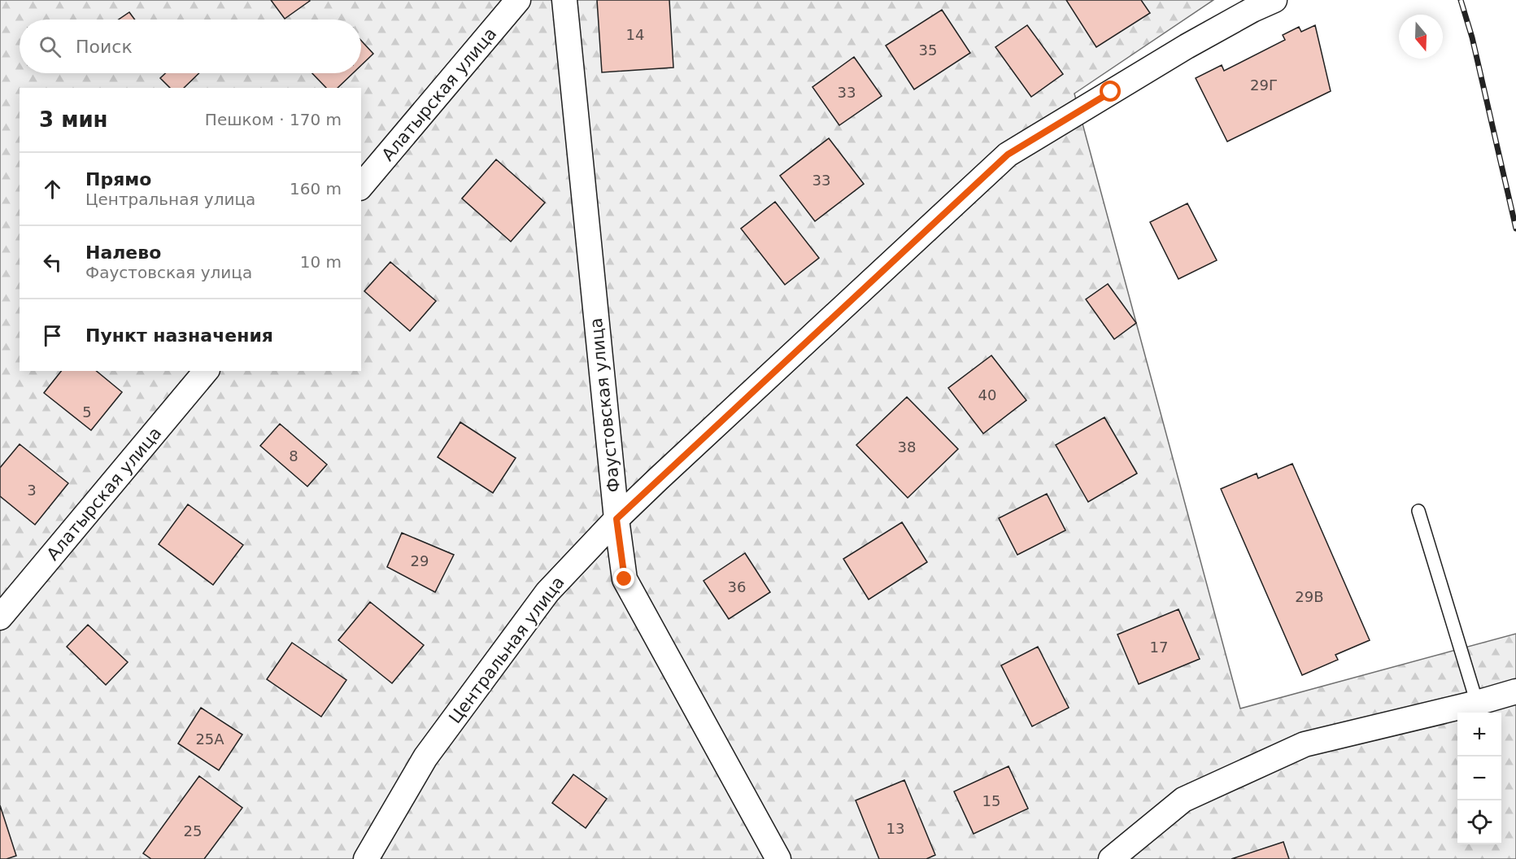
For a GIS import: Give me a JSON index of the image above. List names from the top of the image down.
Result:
{
  "streets": {
    "street": ["Алатырская улица", "Фаустовская улица", "Центральная улица"]
  },
  "crossings": [
    ["Фаустовская улица", "Центральная улица"]
  ],
  "house_numbers": [
    "14",
    "35",
    "29Г",
    "33",
    "33",
    "40",
    "5",
    "38",
    "8",
    "3",
    "29",
    "36",
    "29В",
    "17",
    "25А",
    "15",
    "13",
    "25"
  ],
  "north": "bottom",
  "page": {
    "search": "Поиск",
    "heading": ["3 мин", "Пешком · 170 m"],
    "list": [
      ["Прямо", "Центральная улица", "160 m"],
      ["Налево", "Фаустовская улица", "10 m"],
      "Пункт назначения"
    ],
    "map_buttons": ["+", "−"]
  }
}
